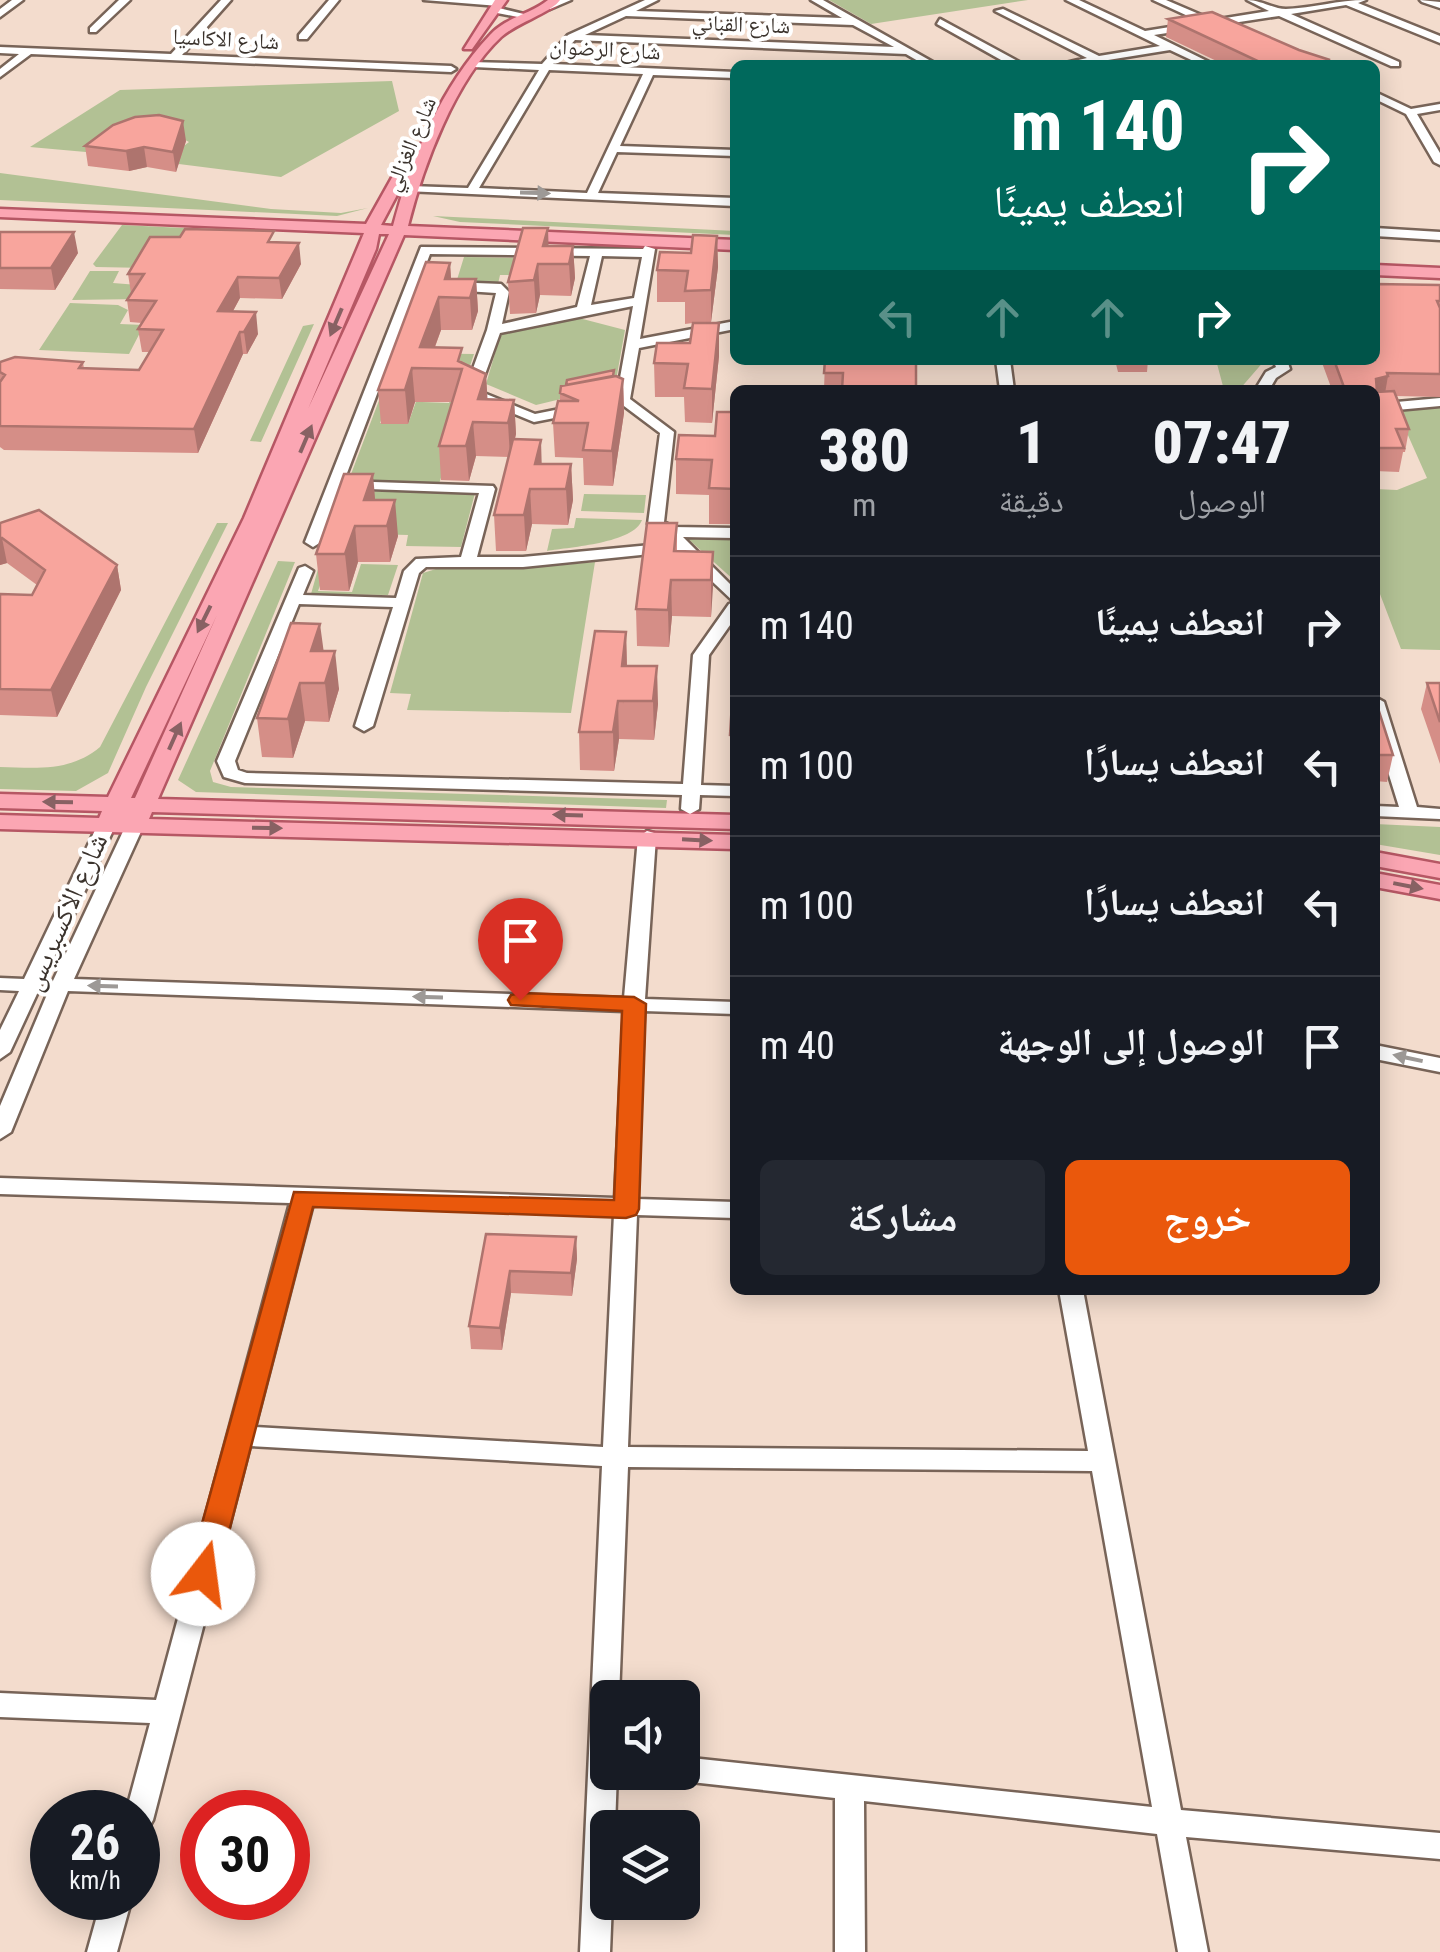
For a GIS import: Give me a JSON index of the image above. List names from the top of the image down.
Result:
{
  "streets": {
    "main road": ["شارع الغزالي"],
    "street": [
      "شارع القباني",
      "شارع الاكاسيا",
      "شارع الرضوان",
      "شارع الاكسبريس"
    ]
  },
  "crossings": [
    ["شارع الاكاسيا", "شارع الغزالي"],
    ["شارع الرضوان", "شارع الغزالي"],
    ["شارع الغزالي", "شارع الاكسبريس"]
  ],
  "page": {
    "turn": ["140 m", "انعطف يمينًا"],
    "eta": [
      "07:47",
      "الوصول",
      "1",
      "دقيقة",
      "380",
      "m"
    ],
    "list": [
      {
        "name": "انعطف يمينًا",
        "value": "140 m"
      },
      {
        "name": "انعطف يسارًا",
        "value": "100 m"
      },
      {
        "name": "انعطف يسارًا",
        "value": "100 m"
      },
      {
        "name": "الوصول إلى الوجهة",
        "value": "40 m"
      }
    ],
    "buttons": ["خروج", "مشاركة"],
    "speed": "26 km/h",
    "limit": "30"
  }
}
